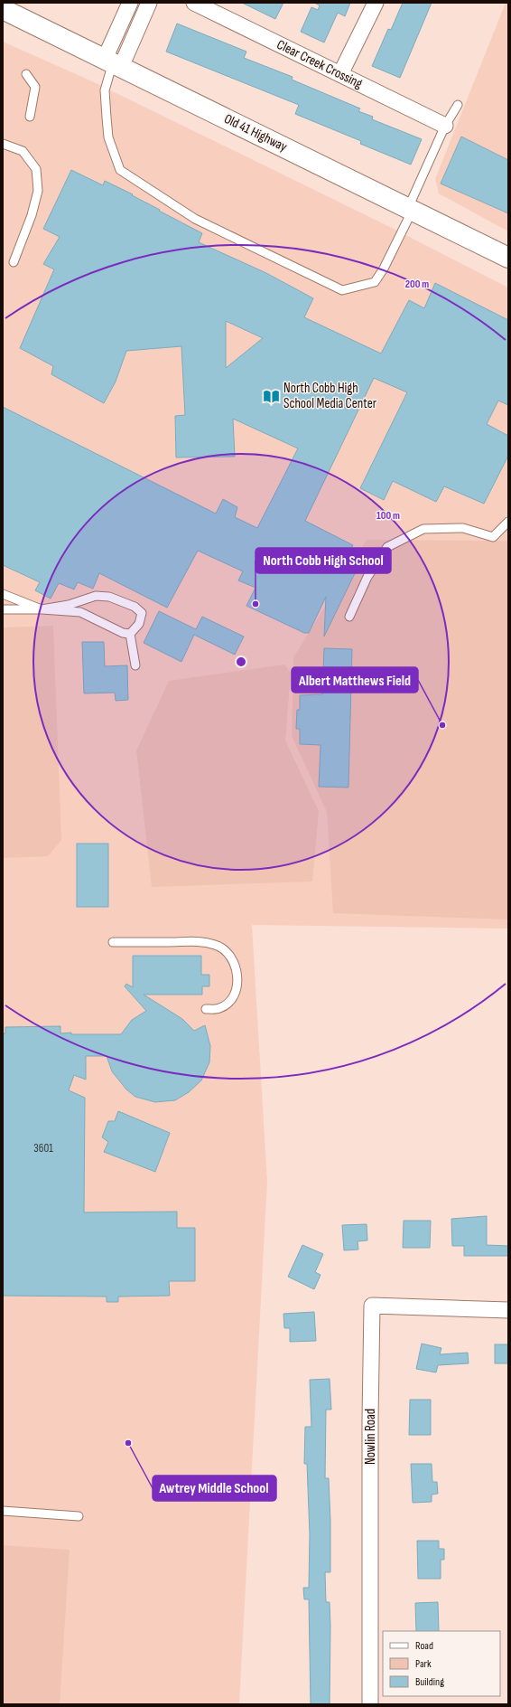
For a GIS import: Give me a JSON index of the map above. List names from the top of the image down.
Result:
{
  "streets": {
    "main road": ["Old 41 Highway"],
    "street": ["Clear Creek Crossing", "Nowlin Road"]
  },
  "places": {
    "library": ["North Cobb High School Media Center"],
    "other": ["North Cobb High School", "Albert Matthews Field", "Awtrey Middle School"]
  },
  "house_numbers": ["3601"],
  "legend": ["Road", "Park", "Building"],
  "rings": ["200 m", "100 m"]
}
